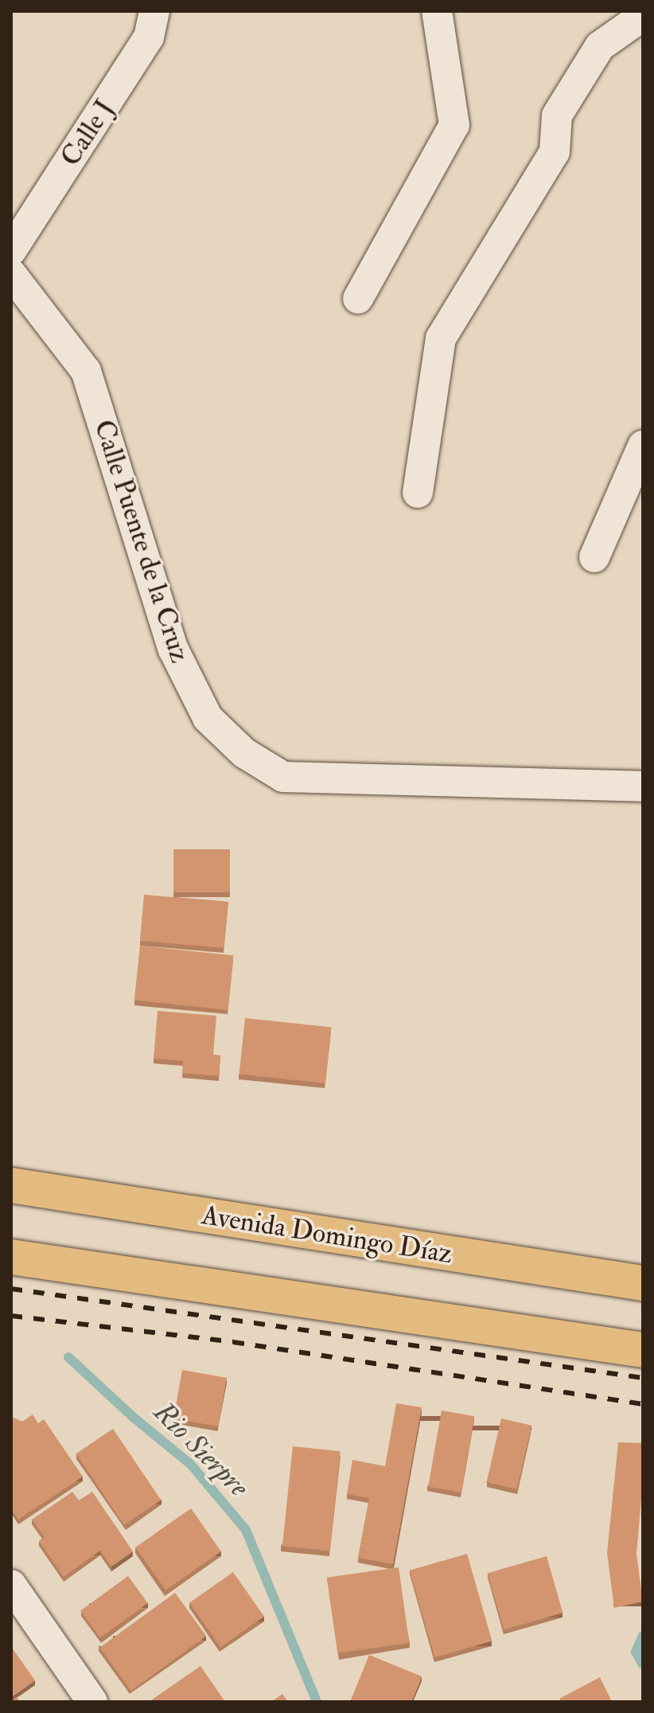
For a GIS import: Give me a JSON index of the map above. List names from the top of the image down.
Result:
{
  "streets": {
    "main road": ["Avenida Domingo Díaz"],
    "street": ["Calle J", "Calle Puente de la Cruz"]
  },
  "water": ["Rio Sierpre"]
}
